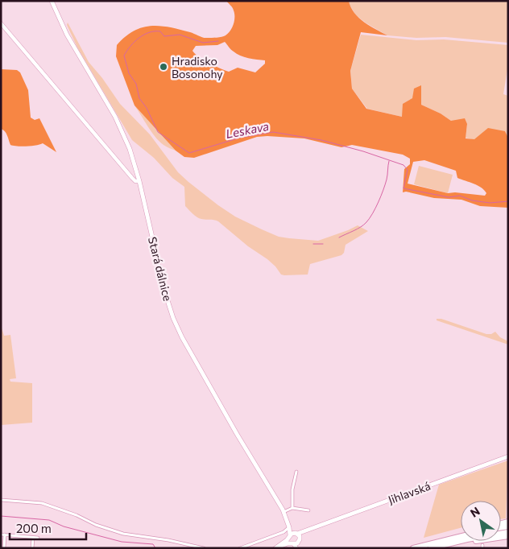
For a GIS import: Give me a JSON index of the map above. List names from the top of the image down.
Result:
{
  "streets": {
    "main road": ["Stará dálnice", "Jihlavská"]
  },
  "crossings": [
    ["Stará dálnice", "Jihlavská"]
  ],
  "water": ["Leskava"],
  "places": ["Hradisko Bosonohy"],
  "scale_bar": "200 m",
  "north": "top left"
}
